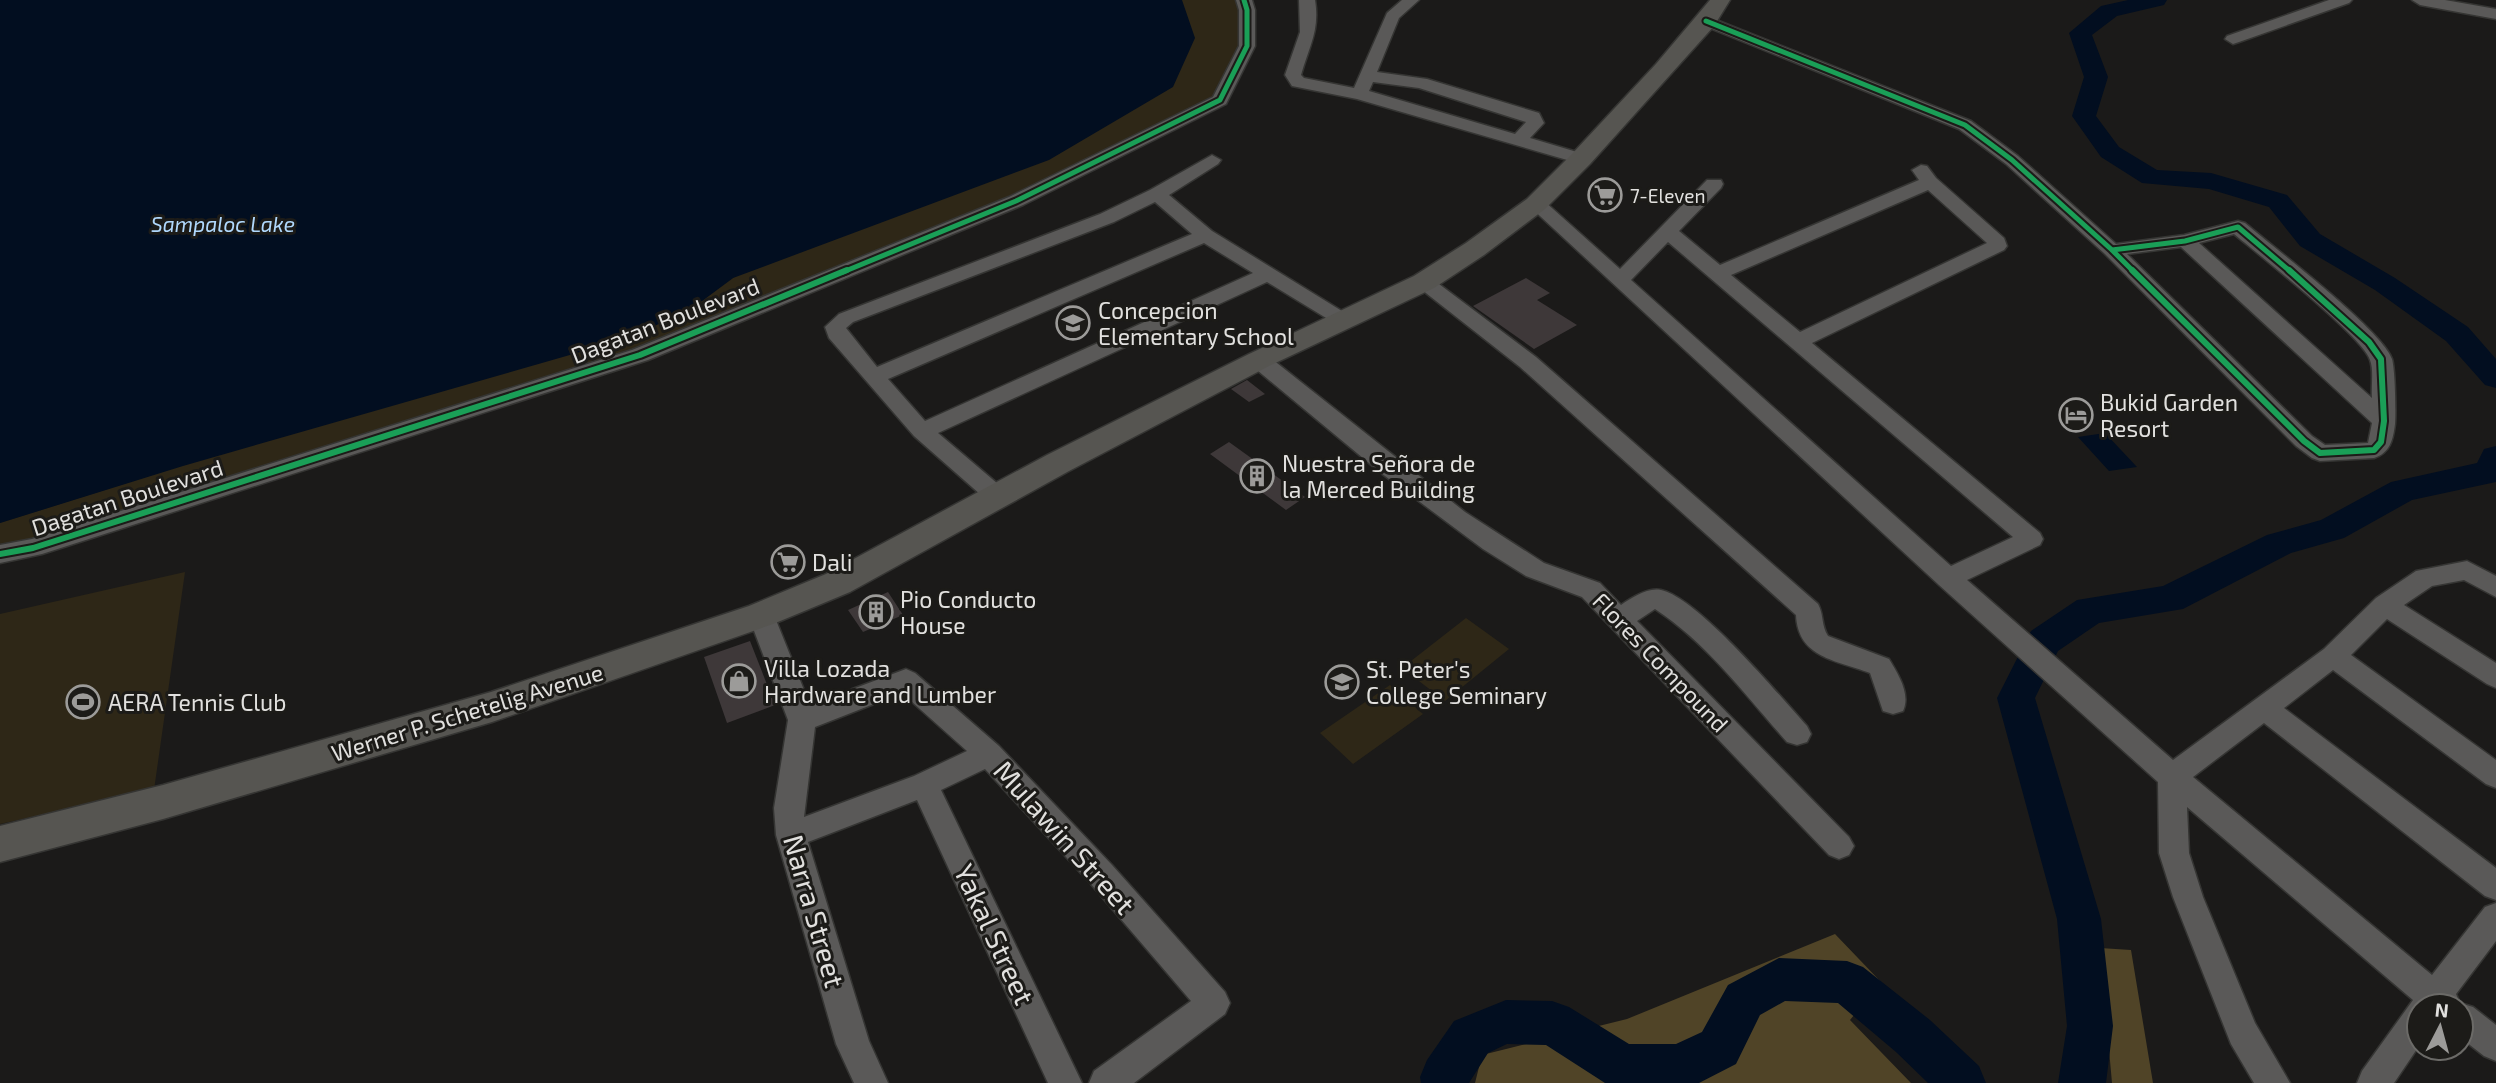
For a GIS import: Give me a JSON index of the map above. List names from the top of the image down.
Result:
{
  "streets": {
    "main road": ["Werner P. Schetelig Avenue"],
    "street": [
      "Dagatan Boulevard",
      "Flores Compound",
      "Mulawin Street",
      "Narra Street",
      "Yakal Street"
    ]
  },
  "crossings": [
    ["Flores Compound", "Werner P. Schetelig Avenue"],
    ["Werner P. Schetelig Avenue", "Narra Street"],
    ["Mulawin Street", "Narra Street"]
  ],
  "water": ["Sampaloc Lake"],
  "places": {
    "supermarket": ["7-Eleven", "Dali"],
    "school or university": ["Concepcion Elementary School", "St. Peter's College Seminary"],
    "hotel": ["Bukid Garden Resort"],
    "building": ["Nuestra Señora de la Merced Building", "Pio Conducto House"],
    "shop": ["Villa Lozada Hardware and Lumber"],
    "sports": ["AERA Tennis Club"]
  },
  "north": "top"
}
